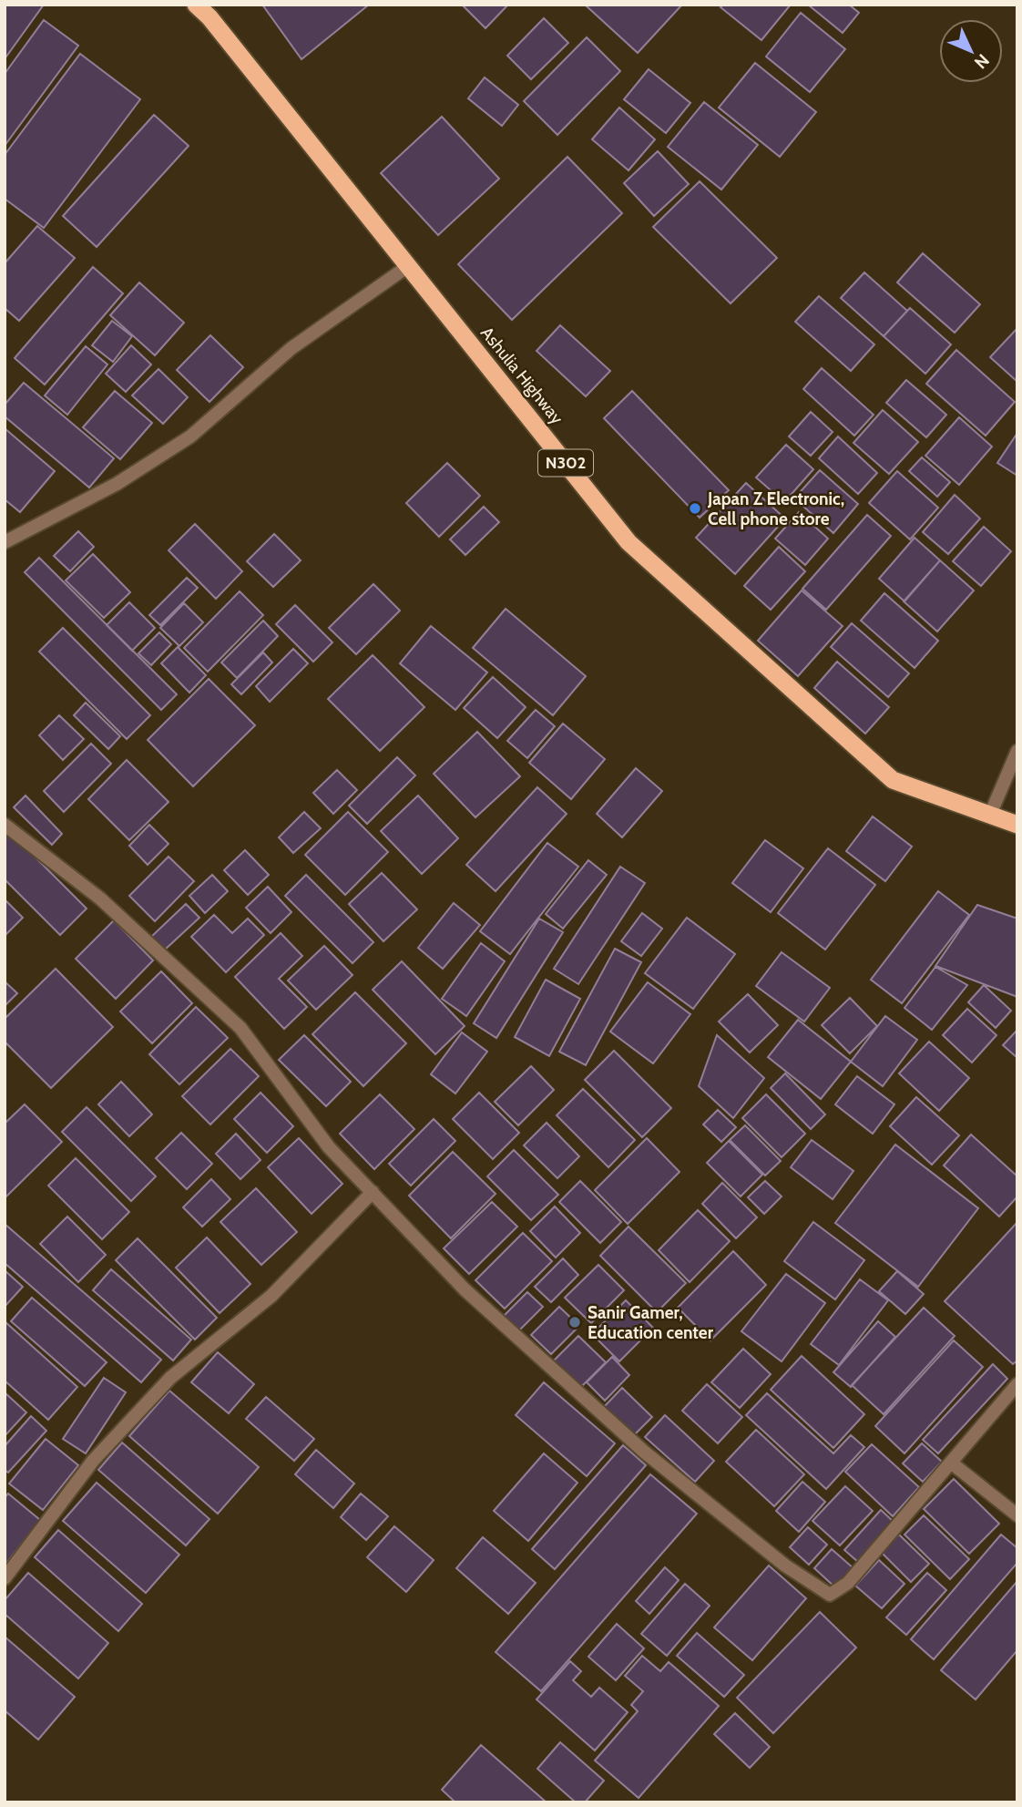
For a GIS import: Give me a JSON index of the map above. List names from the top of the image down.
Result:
{
  "streets": {
    "highway": ["Ashulia Highway", "N302"]
  },
  "places": ["Japan Z Electronic, Cell phone store", "Sanir Gamer, Education center"],
  "north": "bottom right"
}
